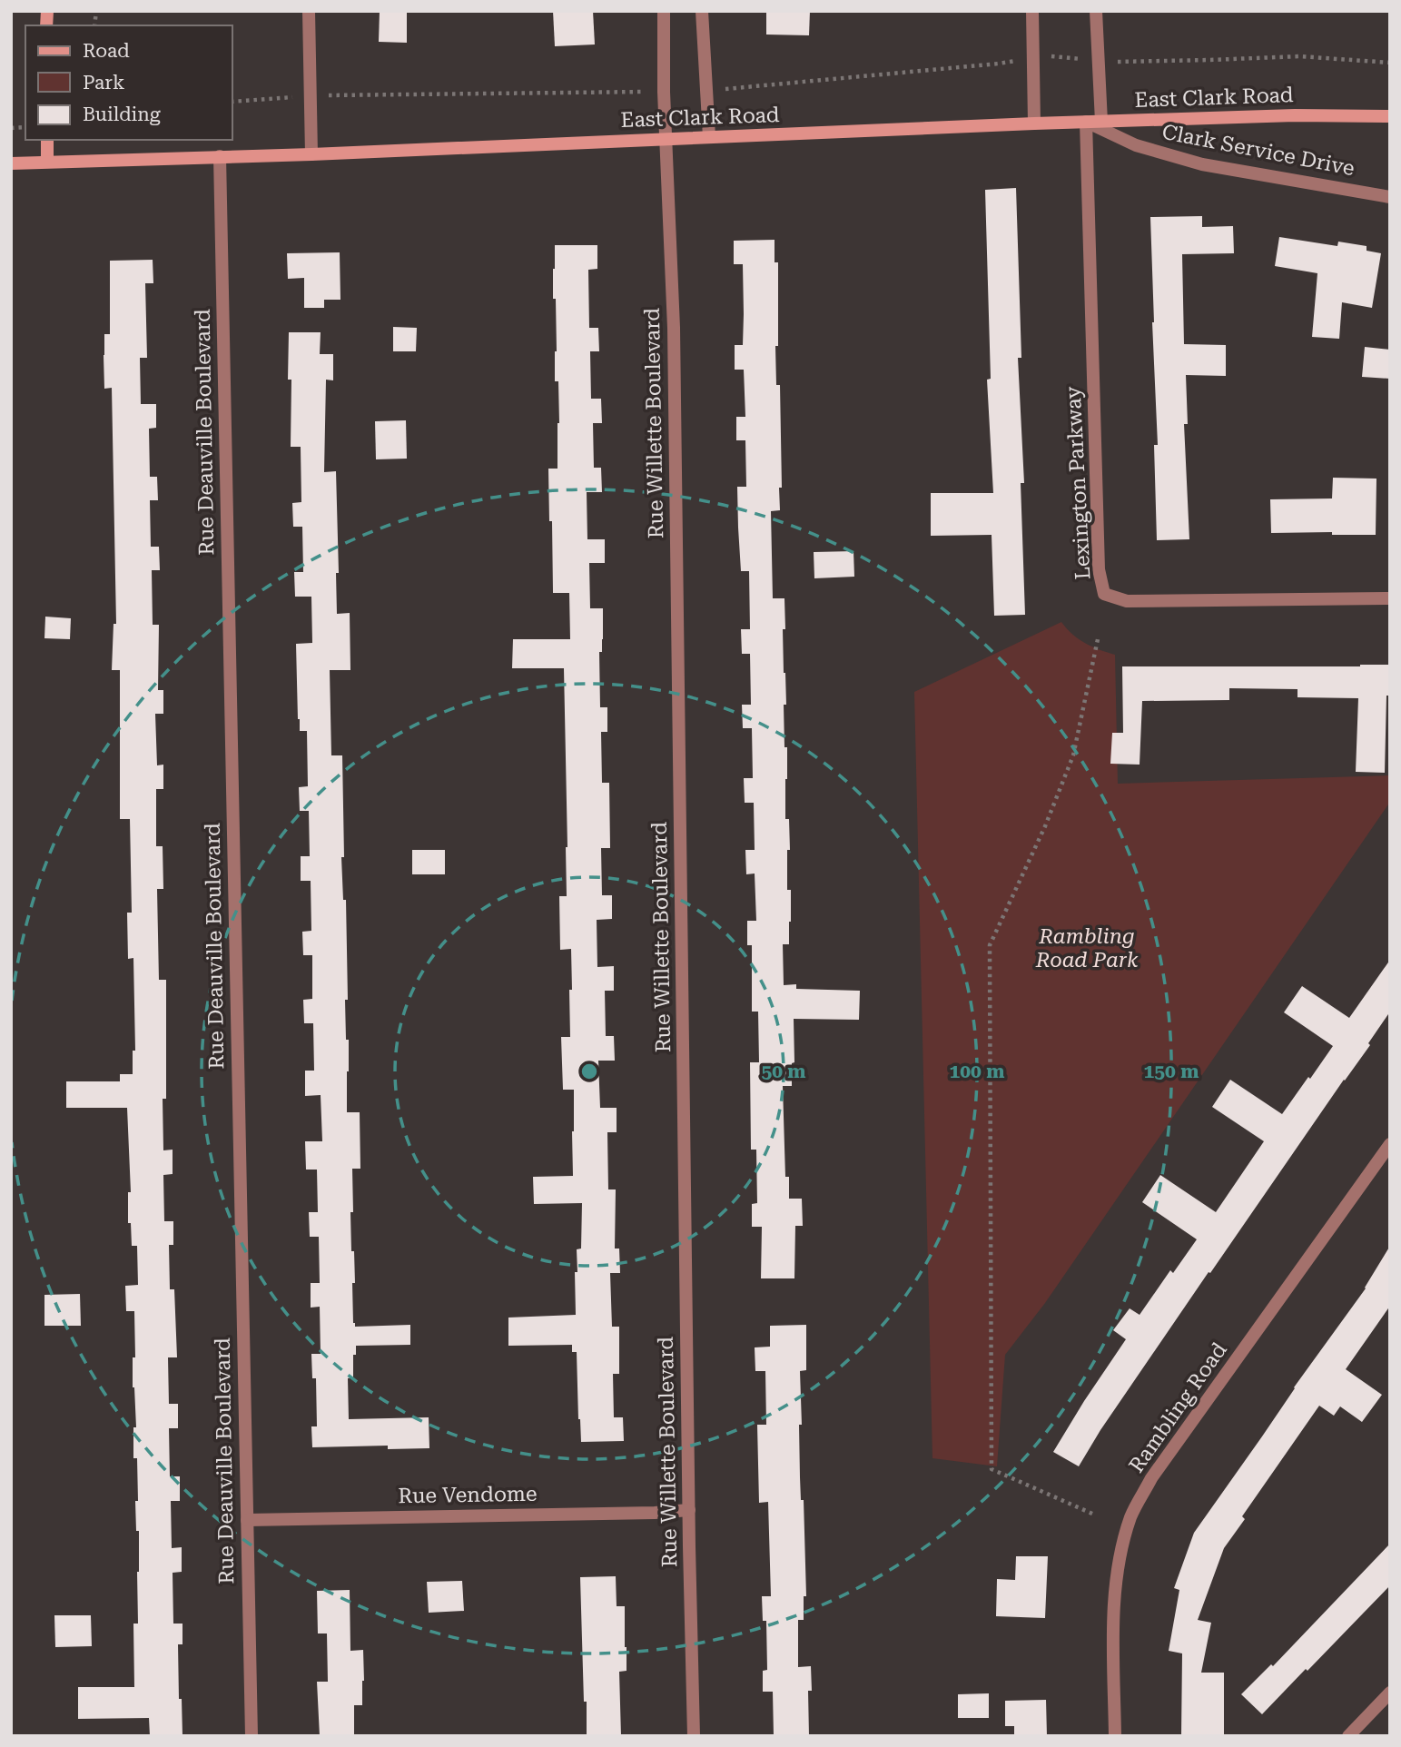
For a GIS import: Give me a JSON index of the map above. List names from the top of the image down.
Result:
{
  "streets": {
    "main road": ["East Clark Road"],
    "street": [
      "Clark Service Drive",
      "Rue Willette Boulevard",
      "Rue Deauville Boulevard",
      "Lexington Parkway",
      "Rambling Road",
      "Rue Vendome"
    ]
  },
  "crossings": [
    ["East Clark Road", "Clark Service Drive"],
    ["East Clark Road", "Rue Willette Boulevard"],
    ["East Clark Road", "Rue Deauville Boulevard"],
    ["East Clark Road", "Lexington Parkway"],
    ["Clark Service Drive", "Lexington Parkway"],
    ["Rue Willette Boulevard", "Rue Vendome"],
    ["Rue Deauville Boulevard", "Rue Vendome"]
  ],
  "parks": ["Rambling Road Park"],
  "legend": ["Road", "Park", "Building"],
  "rings": ["50 m", "100 m", "150 m"]
}
